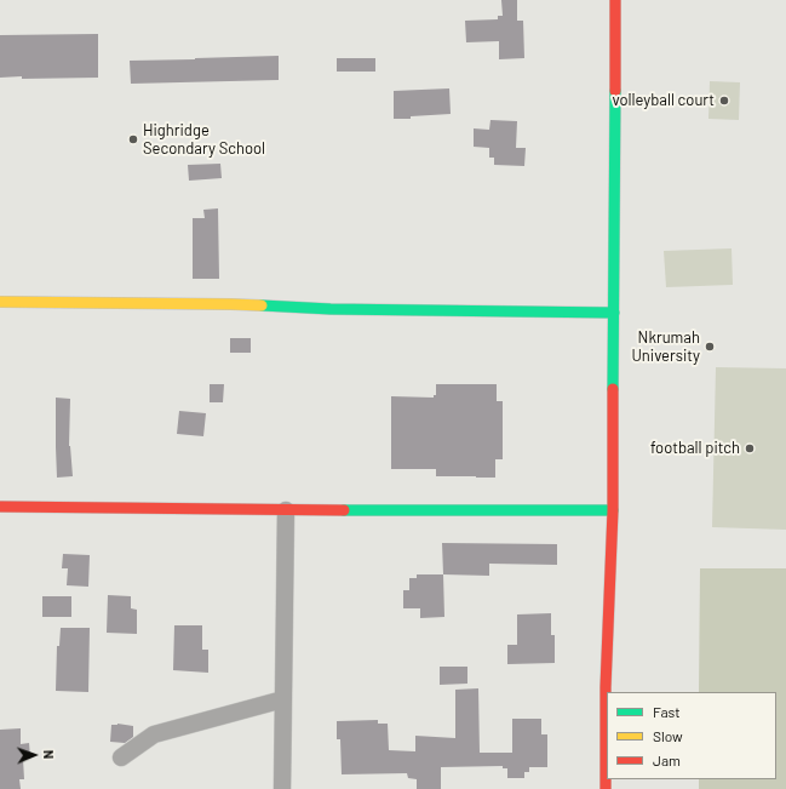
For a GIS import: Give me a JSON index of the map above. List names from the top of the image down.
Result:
{
  "places": [
    "volleyball court",
    "Highridge Secondary School",
    "Nkrumah University",
    "football pitch"
  ],
  "legend": ["Fast", "Slow", "Jam"],
  "north": "right"
}
